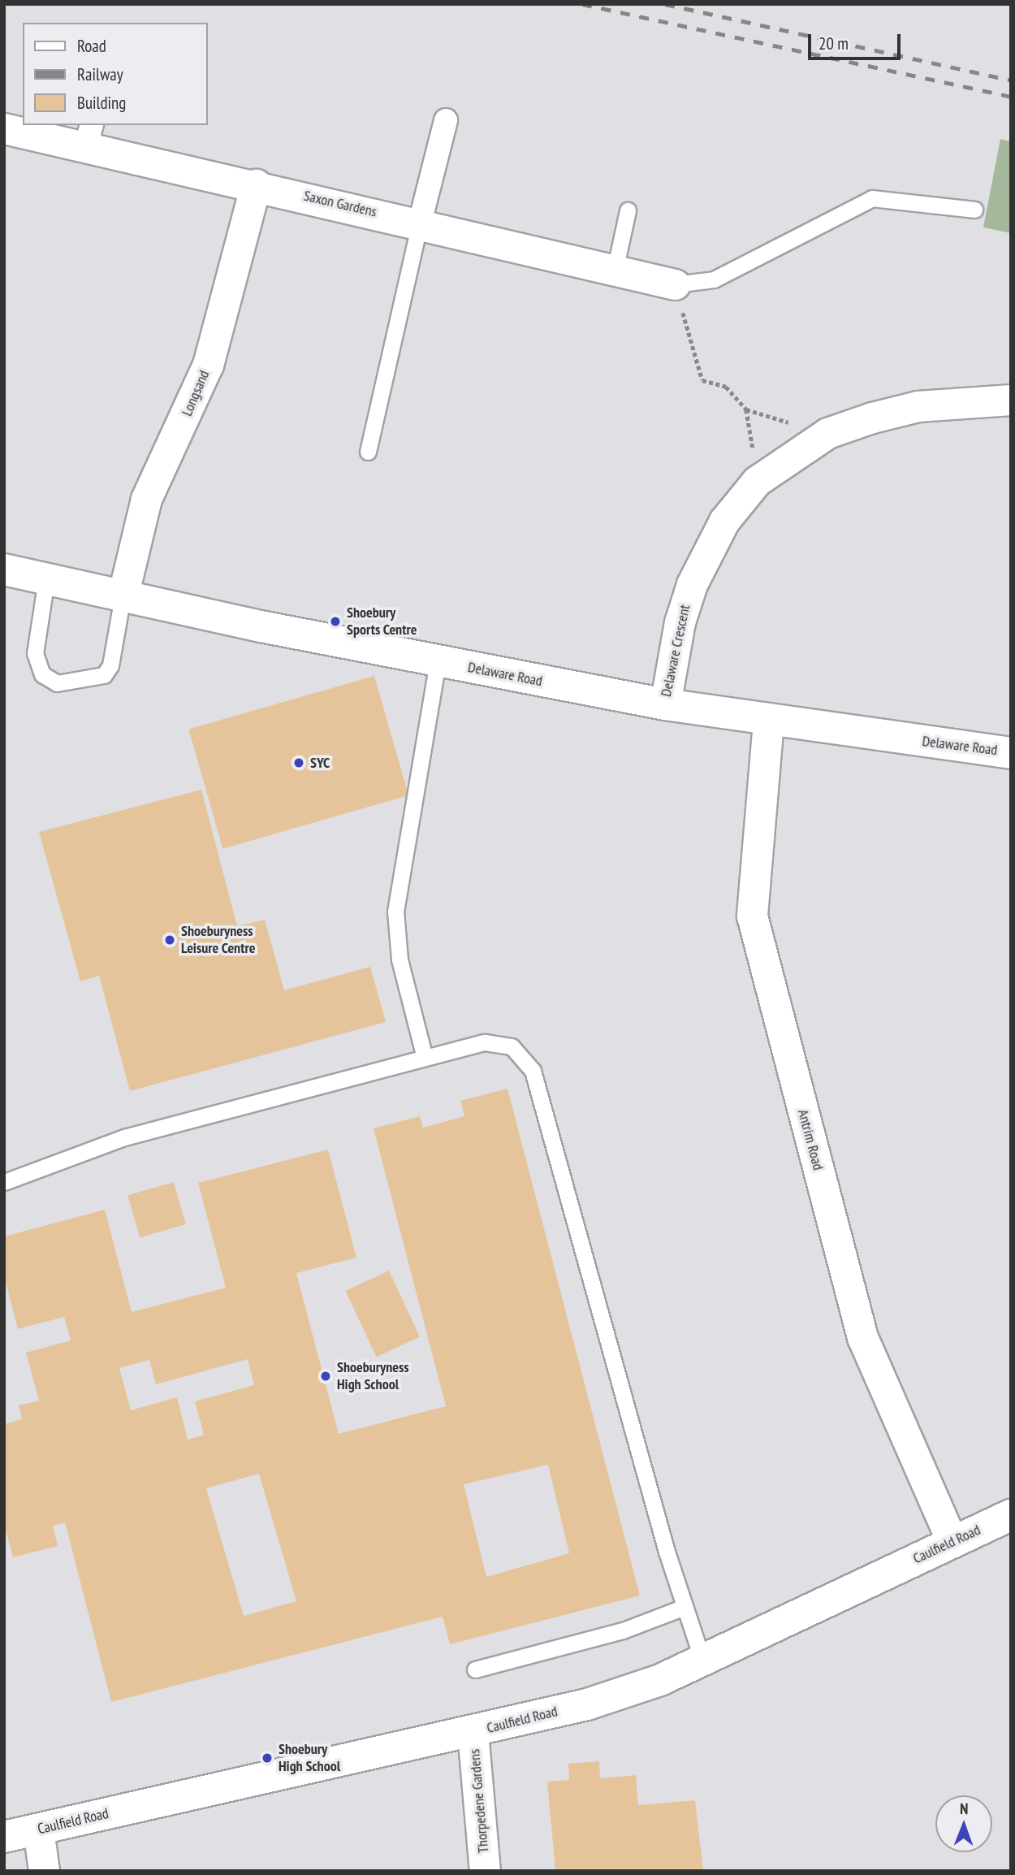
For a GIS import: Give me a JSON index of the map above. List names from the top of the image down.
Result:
{
  "streets": {
    "street": [
      "Saxon Gardens",
      "Longsand",
      "Delaware Crescent",
      "Delaware Road",
      "Antrim Road",
      "Caulfield Road",
      "Thorpedene Gardens"
    ]
  },
  "crossings": [
    ["Saxon Gardens", "Longsand"],
    ["Longsand", "Delaware Road"],
    ["Delaware Crescent", "Delaware Road"],
    ["Delaware Road", "Antrim Road"],
    ["Antrim Road", "Caulfield Road"],
    ["Caulfield Road", "Thorpedene Gardens"]
  ],
  "places": [
    "Shoebury Sports Centre",
    "SYC",
    "Shoeburyness Leisure Centre",
    "Shoeburyness High School",
    "Shoebury High School"
  ],
  "legend": ["Road", "Railway", "Building"],
  "scale_bar": "20 m",
  "north": "top"
}
